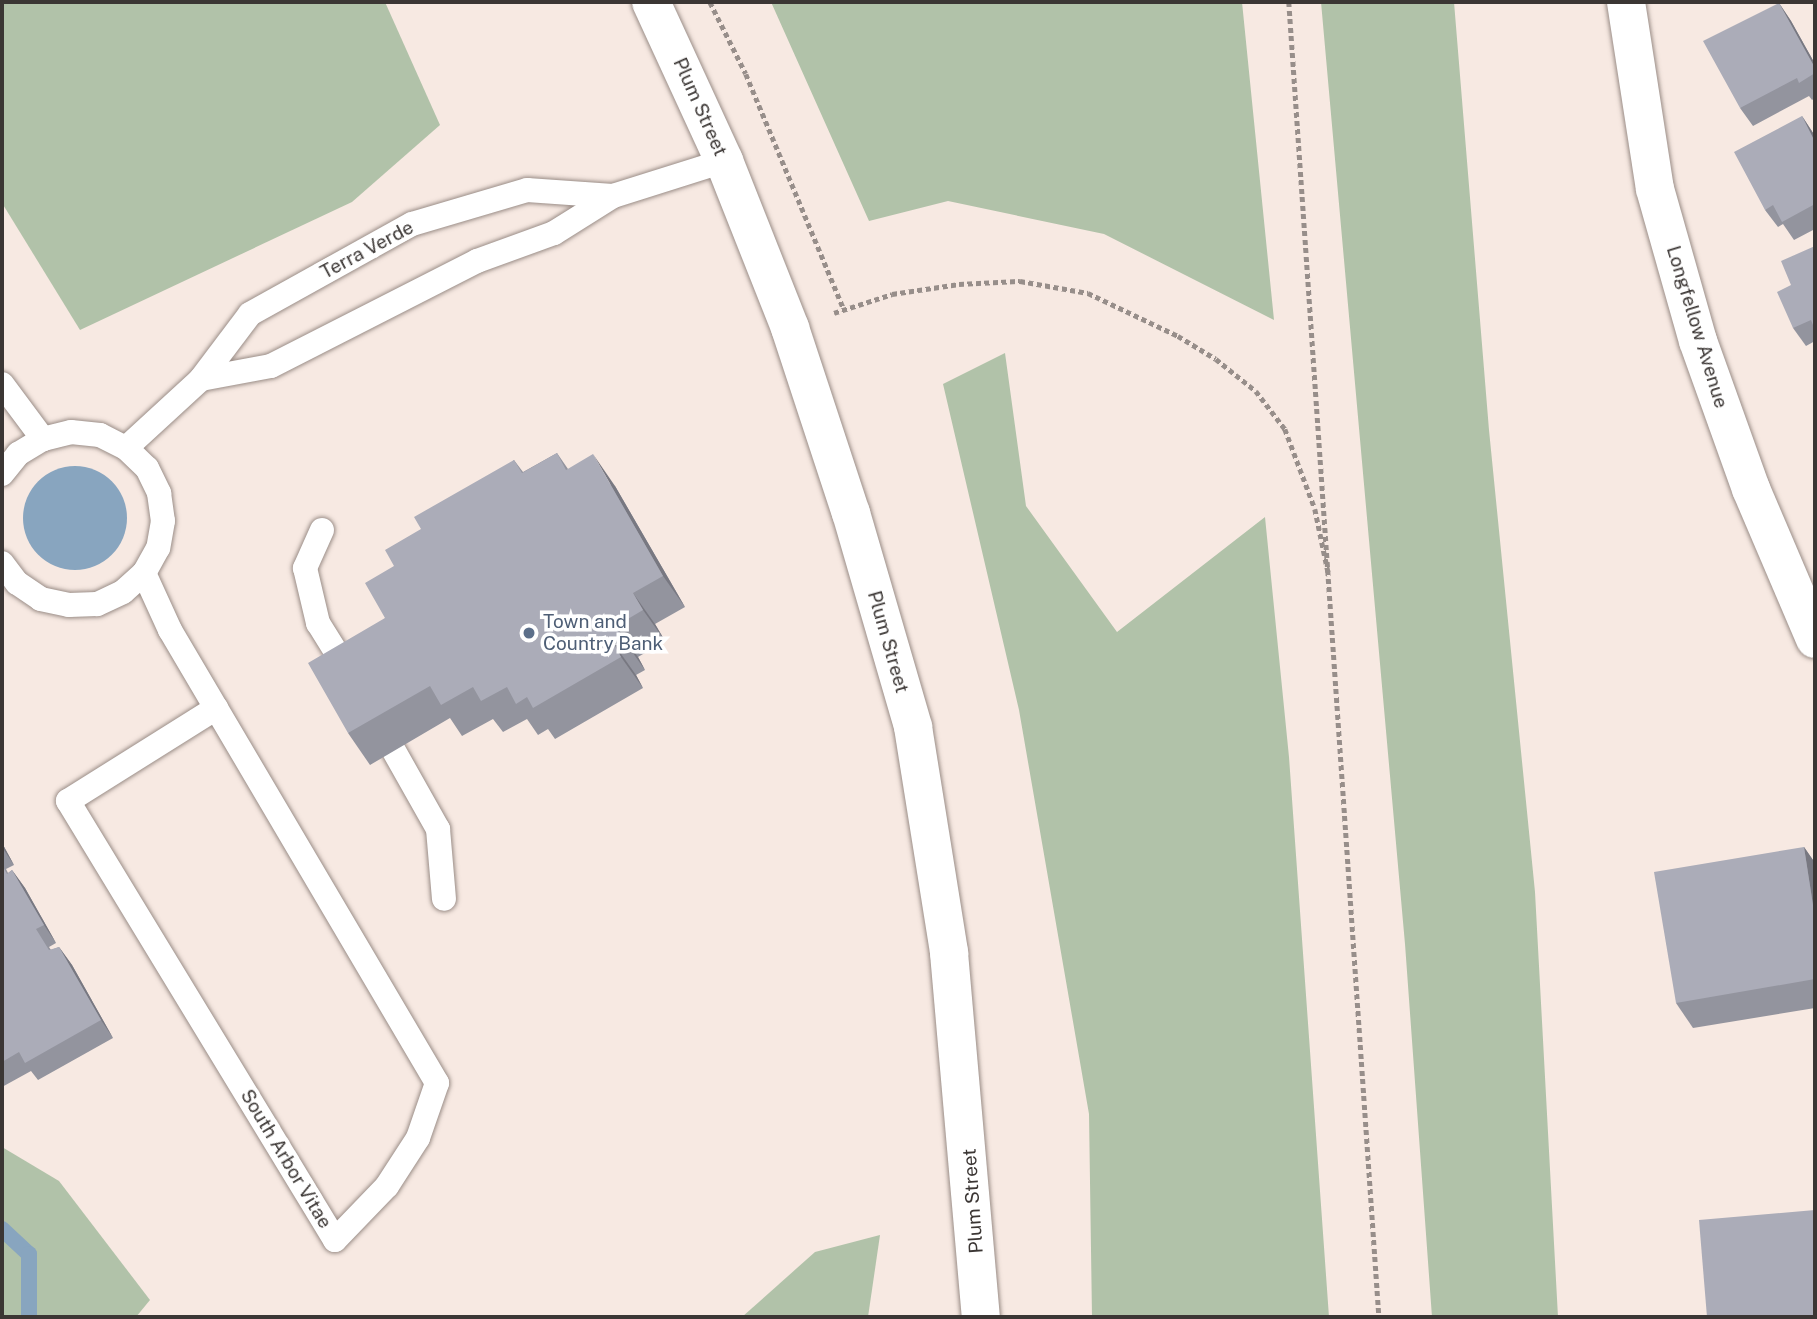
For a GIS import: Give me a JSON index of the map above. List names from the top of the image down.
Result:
{
  "streets": {
    "main road": ["Plum Street", "Longfellow Avenue"],
    "lane": ["Terra Verde", "South Arbor Vitae"]
  },
  "crossings": [
    ["Plum Street", "Terra Verde"]
  ],
  "places": ["Town and Country Bank"]
}
